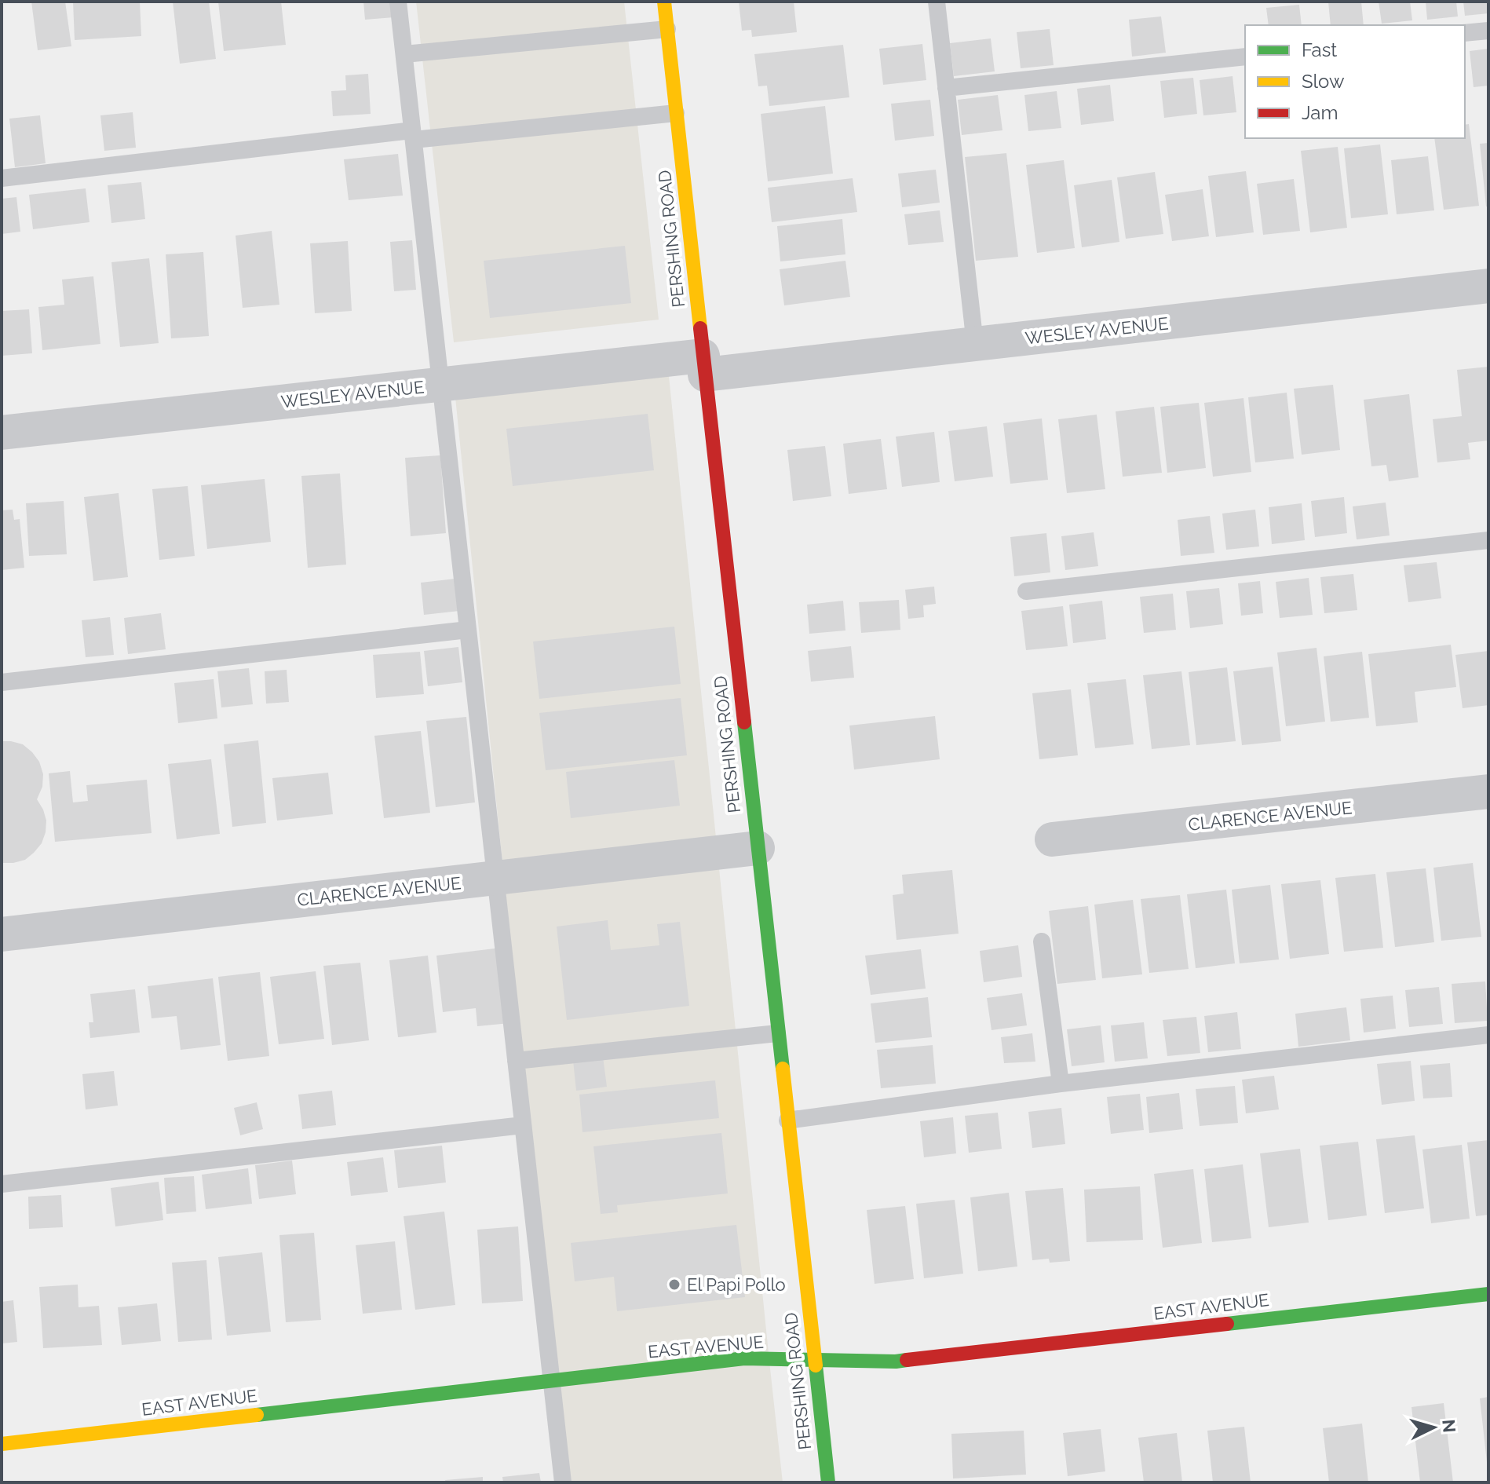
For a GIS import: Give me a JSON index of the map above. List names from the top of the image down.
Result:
{
  "streets": {
    "street": [
      "PERSHING ROAD",
      "WESLEY AVENUE",
      "CLARENCE AVENUE",
      "EAST AVENUE"
    ]
  },
  "crossings": [
    ["PERSHING ROAD", "WESLEY AVENUE"],
    ["PERSHING ROAD", "CLARENCE AVENUE"],
    ["PERSHING ROAD", "EAST AVENUE"]
  ],
  "places": ["El Papi Pollo"],
  "legend": ["Fast", "Slow", "Jam"],
  "north": "right"
}
